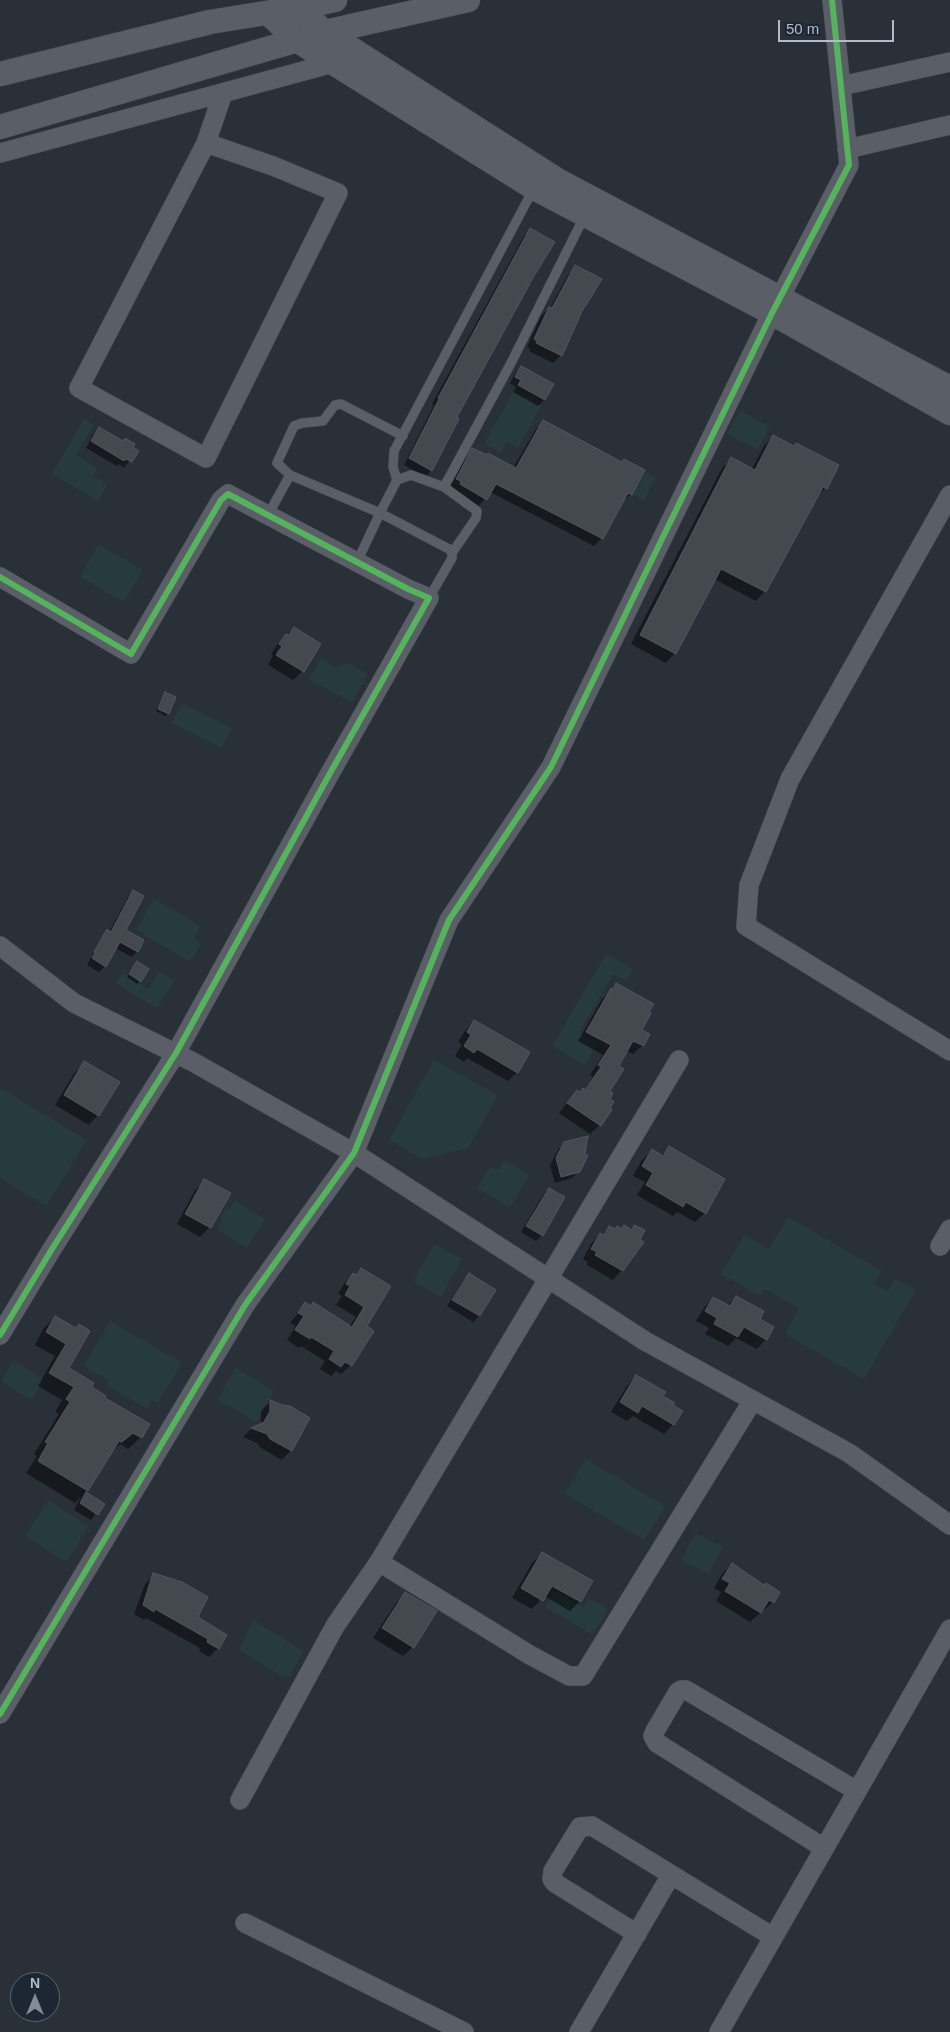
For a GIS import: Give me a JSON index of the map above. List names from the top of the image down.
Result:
{
  "scale_bar": "50 m",
  "north": "top"
}
